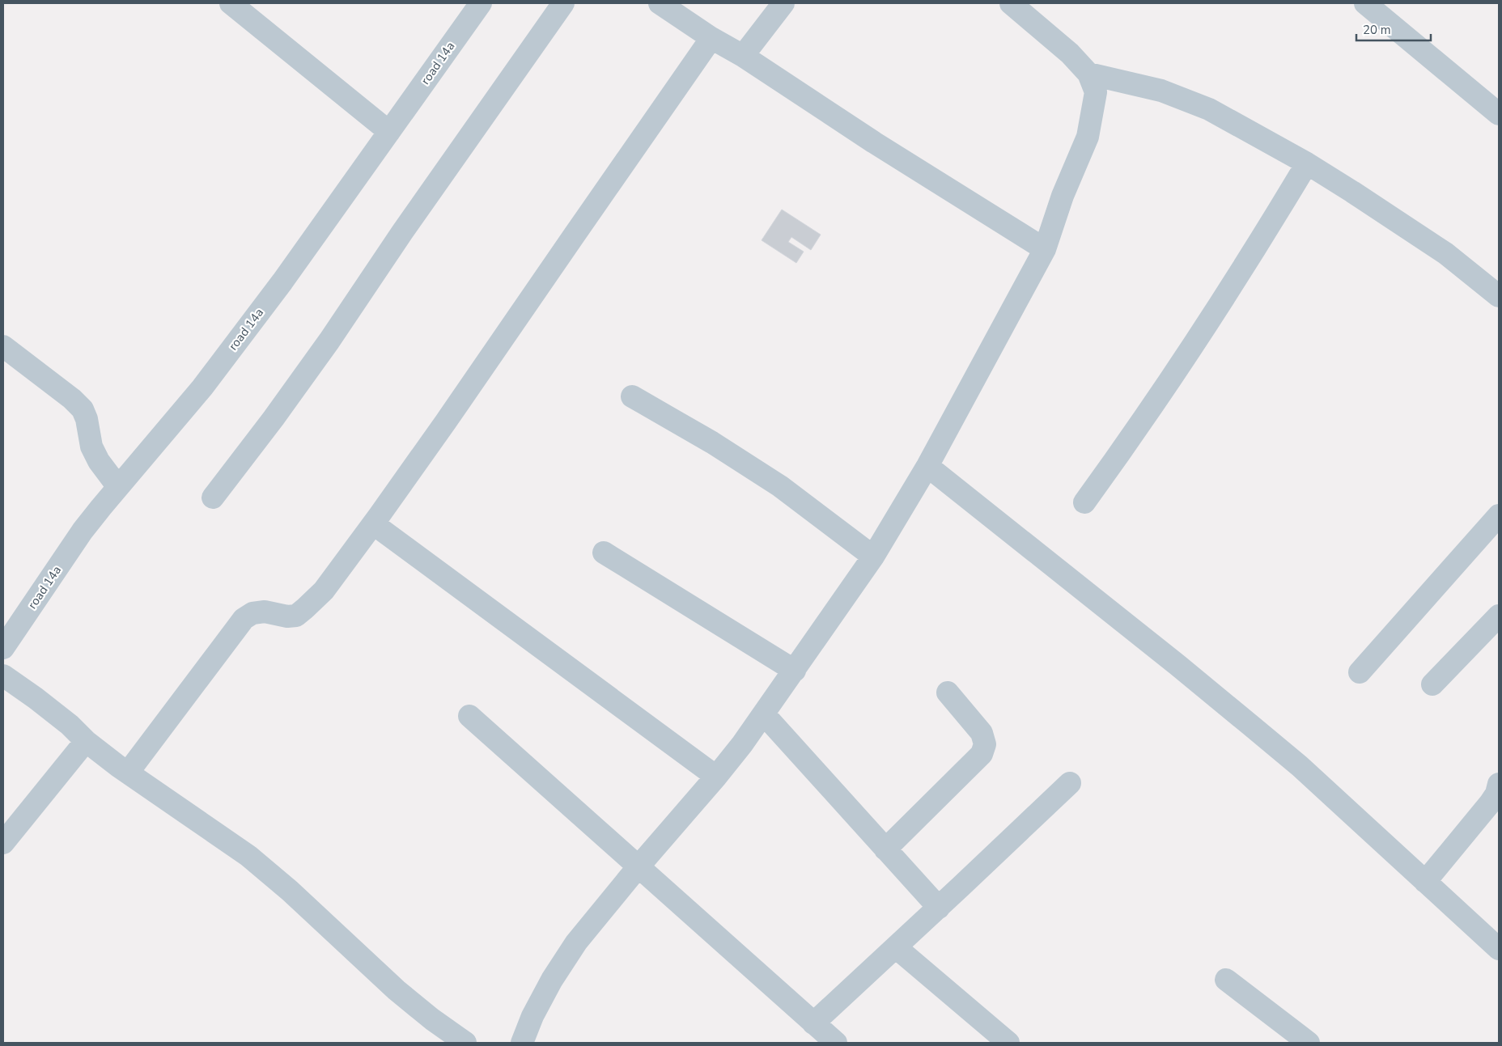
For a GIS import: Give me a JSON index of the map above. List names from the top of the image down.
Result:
{
  "streets": {
    "street": ["road 14a"]
  },
  "scale_bar": "20 m"
}
